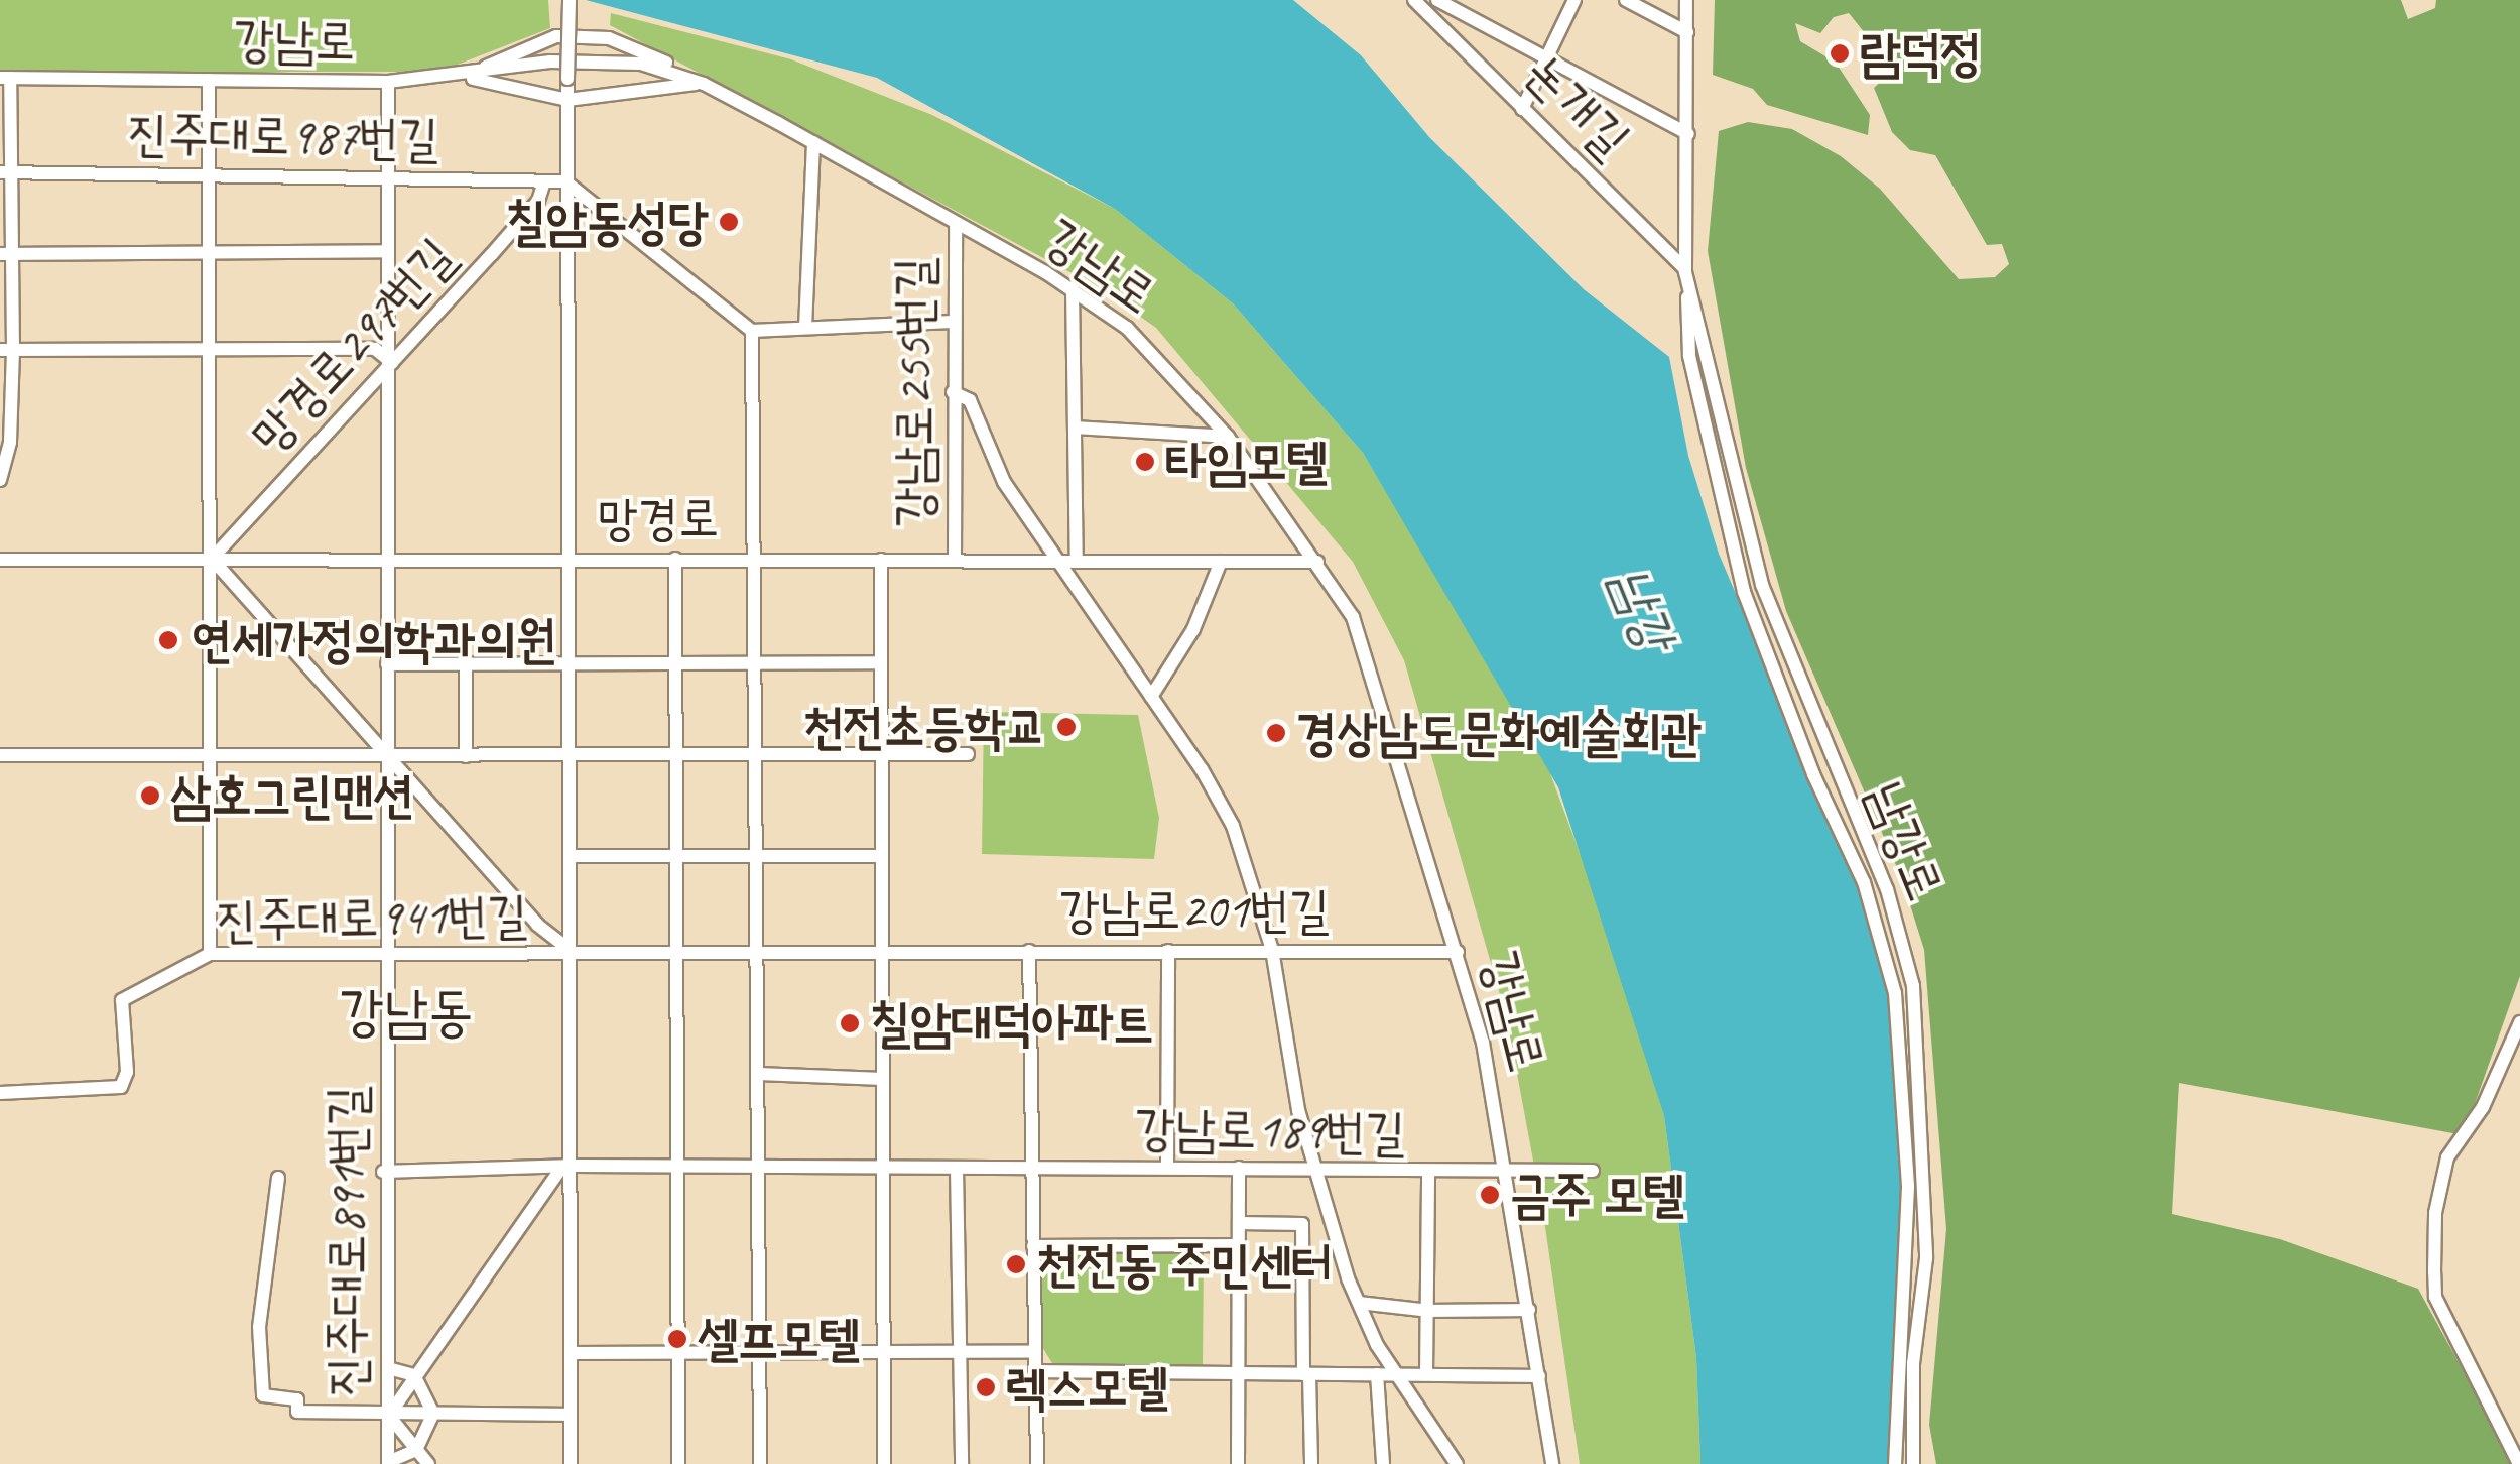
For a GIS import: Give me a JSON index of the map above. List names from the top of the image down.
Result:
{
  "streets": {
    "street": [
      "강남로",
      "논개길",
      "진주대로987번길",
      "망경로297번길",
      "강남로255번길",
      "망경로",
      "남강로",
      "강남로201번길",
      "진주대로941번길",
      "강남로189번길",
      "진주대로891번길"
    ]
  },
  "crossings": [
    ["강남로", "강남로255번길"],
    ["강남로", "망경로"],
    ["강남로", "강남로201번길"],
    ["강남로", "강남로189번길"],
    ["강남로", "진주대로891번길"],
    ["논개길", "남강로"],
    ["진주대로987번길", "망경로297번길"],
    ["진주대로987번길", "진주대로891번길"],
    ["망경로297번길", "망경로"],
    ["망경로297번길", "진주대로891번길"],
    ["강남로255번길", "망경로"],
    ["망경로", "진주대로891번길"],
    ["강남로201번길", "진주대로941번길"],
    ["강남로201번길", "강남로189번길"],
    ["진주대로941번길", "진주대로891번길"],
    ["강남로189번길", "진주대로891번길"]
  ],
  "districts": ["강남동"],
  "water": ["남강"],
  "places": [
    "람덕정",
    "칠암동성당",
    "타임모텔",
    "연세가정의학과의원",
    "천전초등학교",
    "경상남도문화예술회관",
    "삼호그린맨션",
    "칠암대덕아파트",
    "금주 모텔",
    "천전동 주민센터",
    "셀프모텔",
    "렉스모텔"
  ]
}
